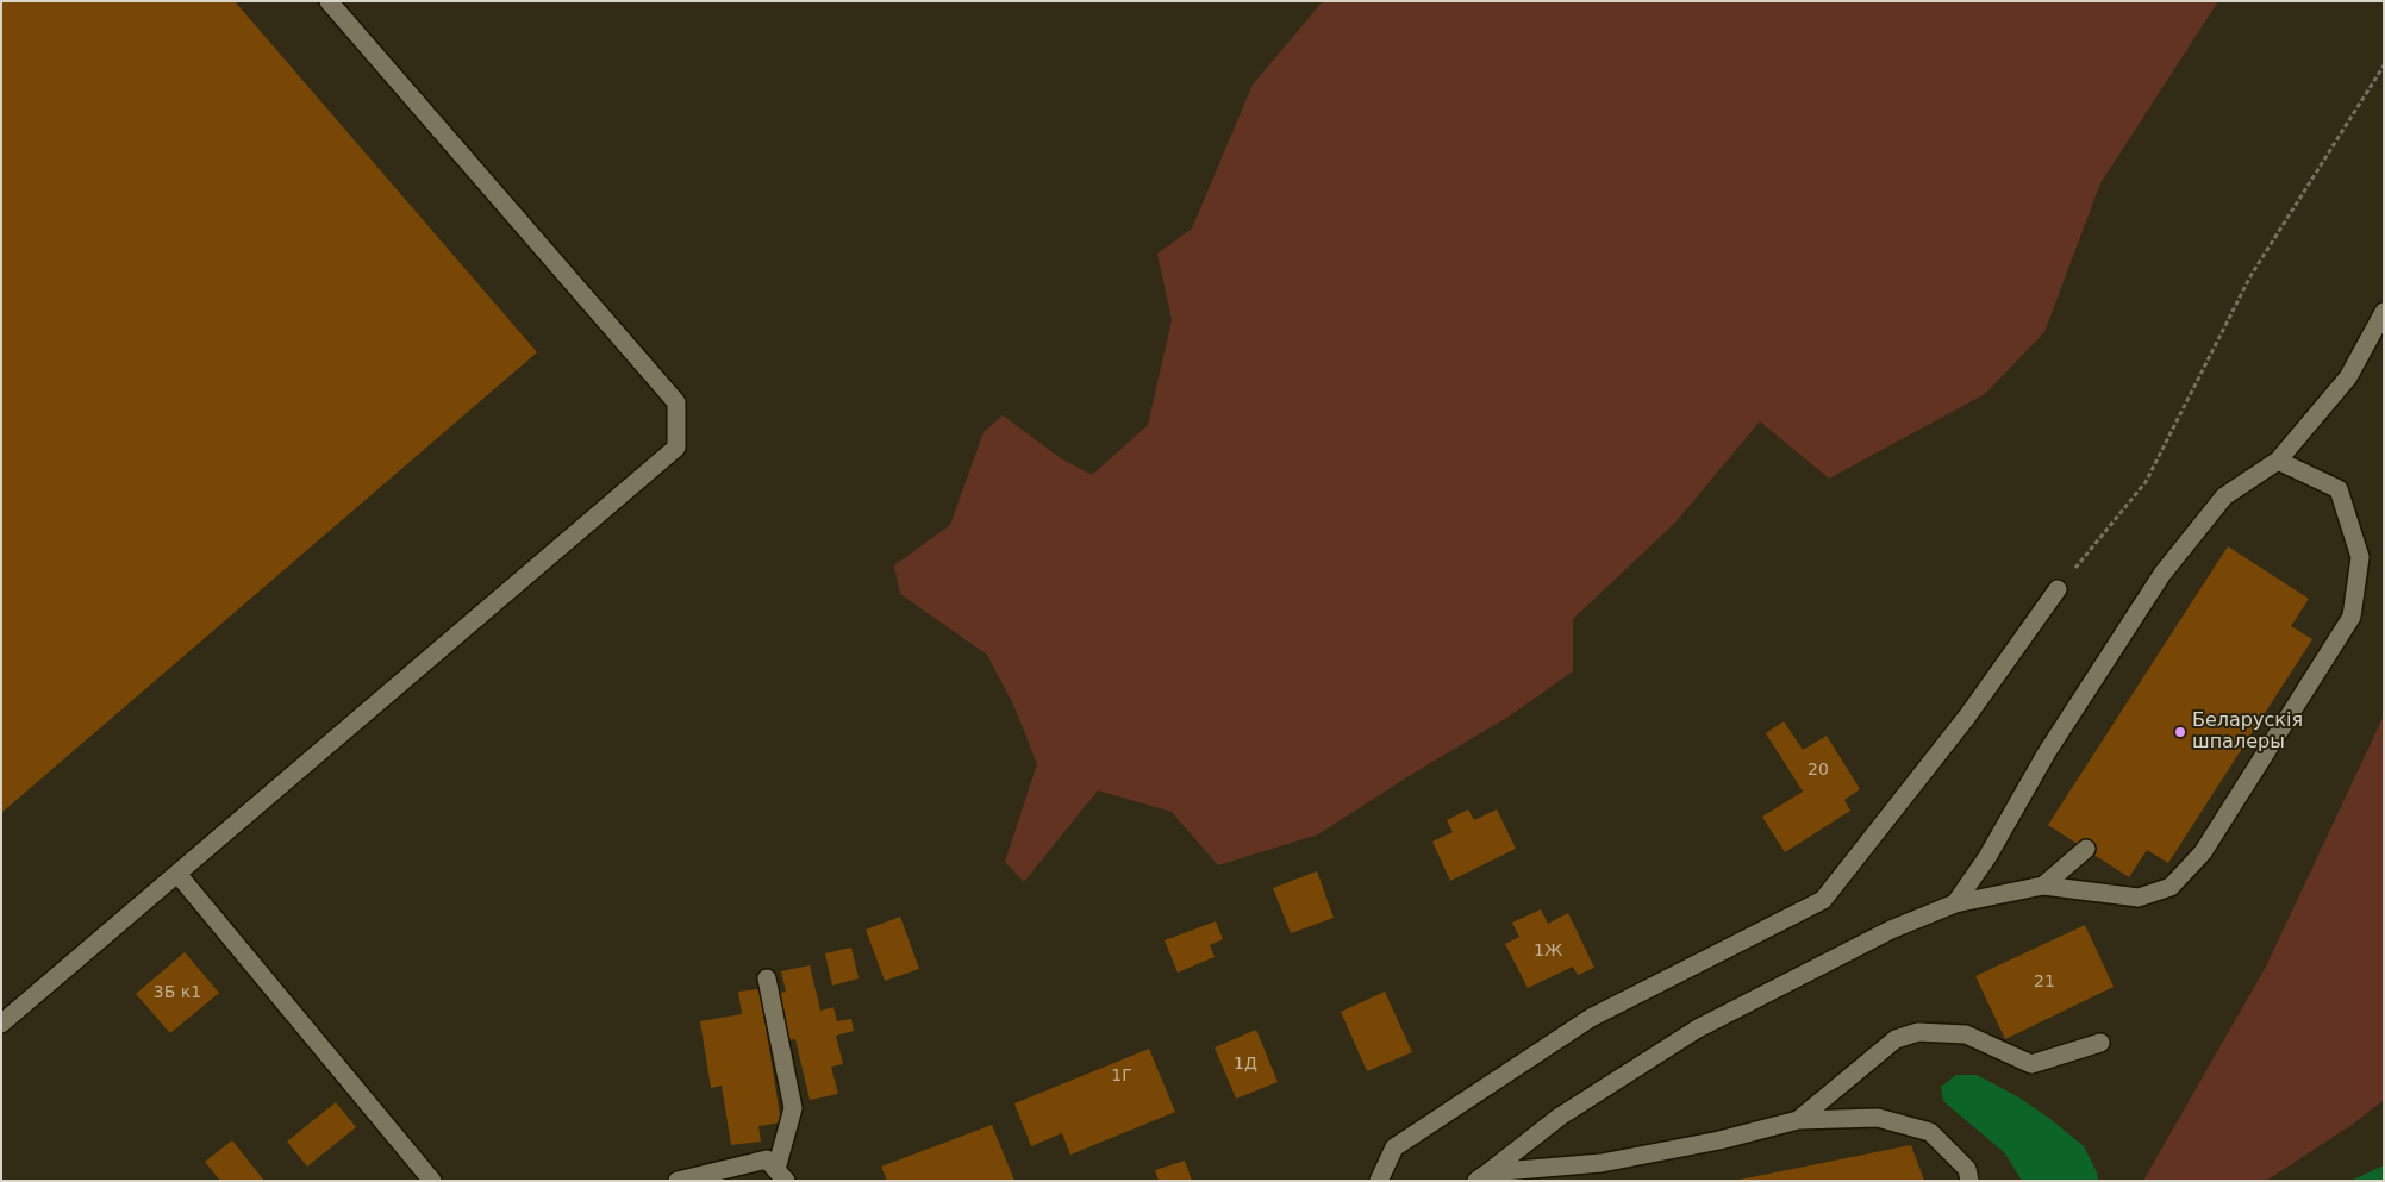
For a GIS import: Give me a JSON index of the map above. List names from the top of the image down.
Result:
{
  "places": ["Беларускія шпалеры"],
  "house_numbers": [
    "20",
    "1Ж",
    "21",
    "3Б к1",
    "1Д",
    "1Г"
  ]
}
